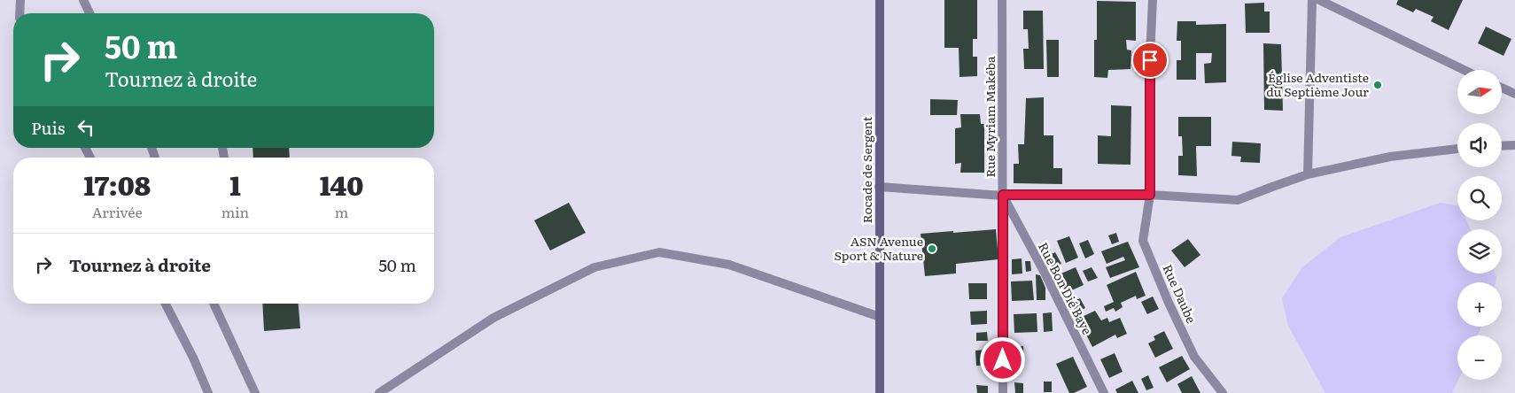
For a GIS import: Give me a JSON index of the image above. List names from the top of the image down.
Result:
{
  "streets": {
    "main road": ["Rocade de Sergent"],
    "street": ["Rue Myriam Makéba", "Rue Bon Dié Baye", "Rue Daube"]
  },
  "crossings": [
    ["Rue Myriam Makéba", "Rue Bon Dié Baye"]
  ],
  "places": ["Église Adventiste du Septième Jour", "ASN Avenue Sport & Nature"],
  "north": "right",
  "page": {
    "turn": ["50 m", "Tournez à droite"],
    "map_buttons": ["+", "−"],
    "then": "Puis",
    "eta": [
      "17:08",
      "Arrivée",
      "1",
      "min",
      "140",
      "m"
    ],
    "list": [
      {
        "name": "Tournez à droite",
        "value": "50 m"
      }
    ]
  }
}
